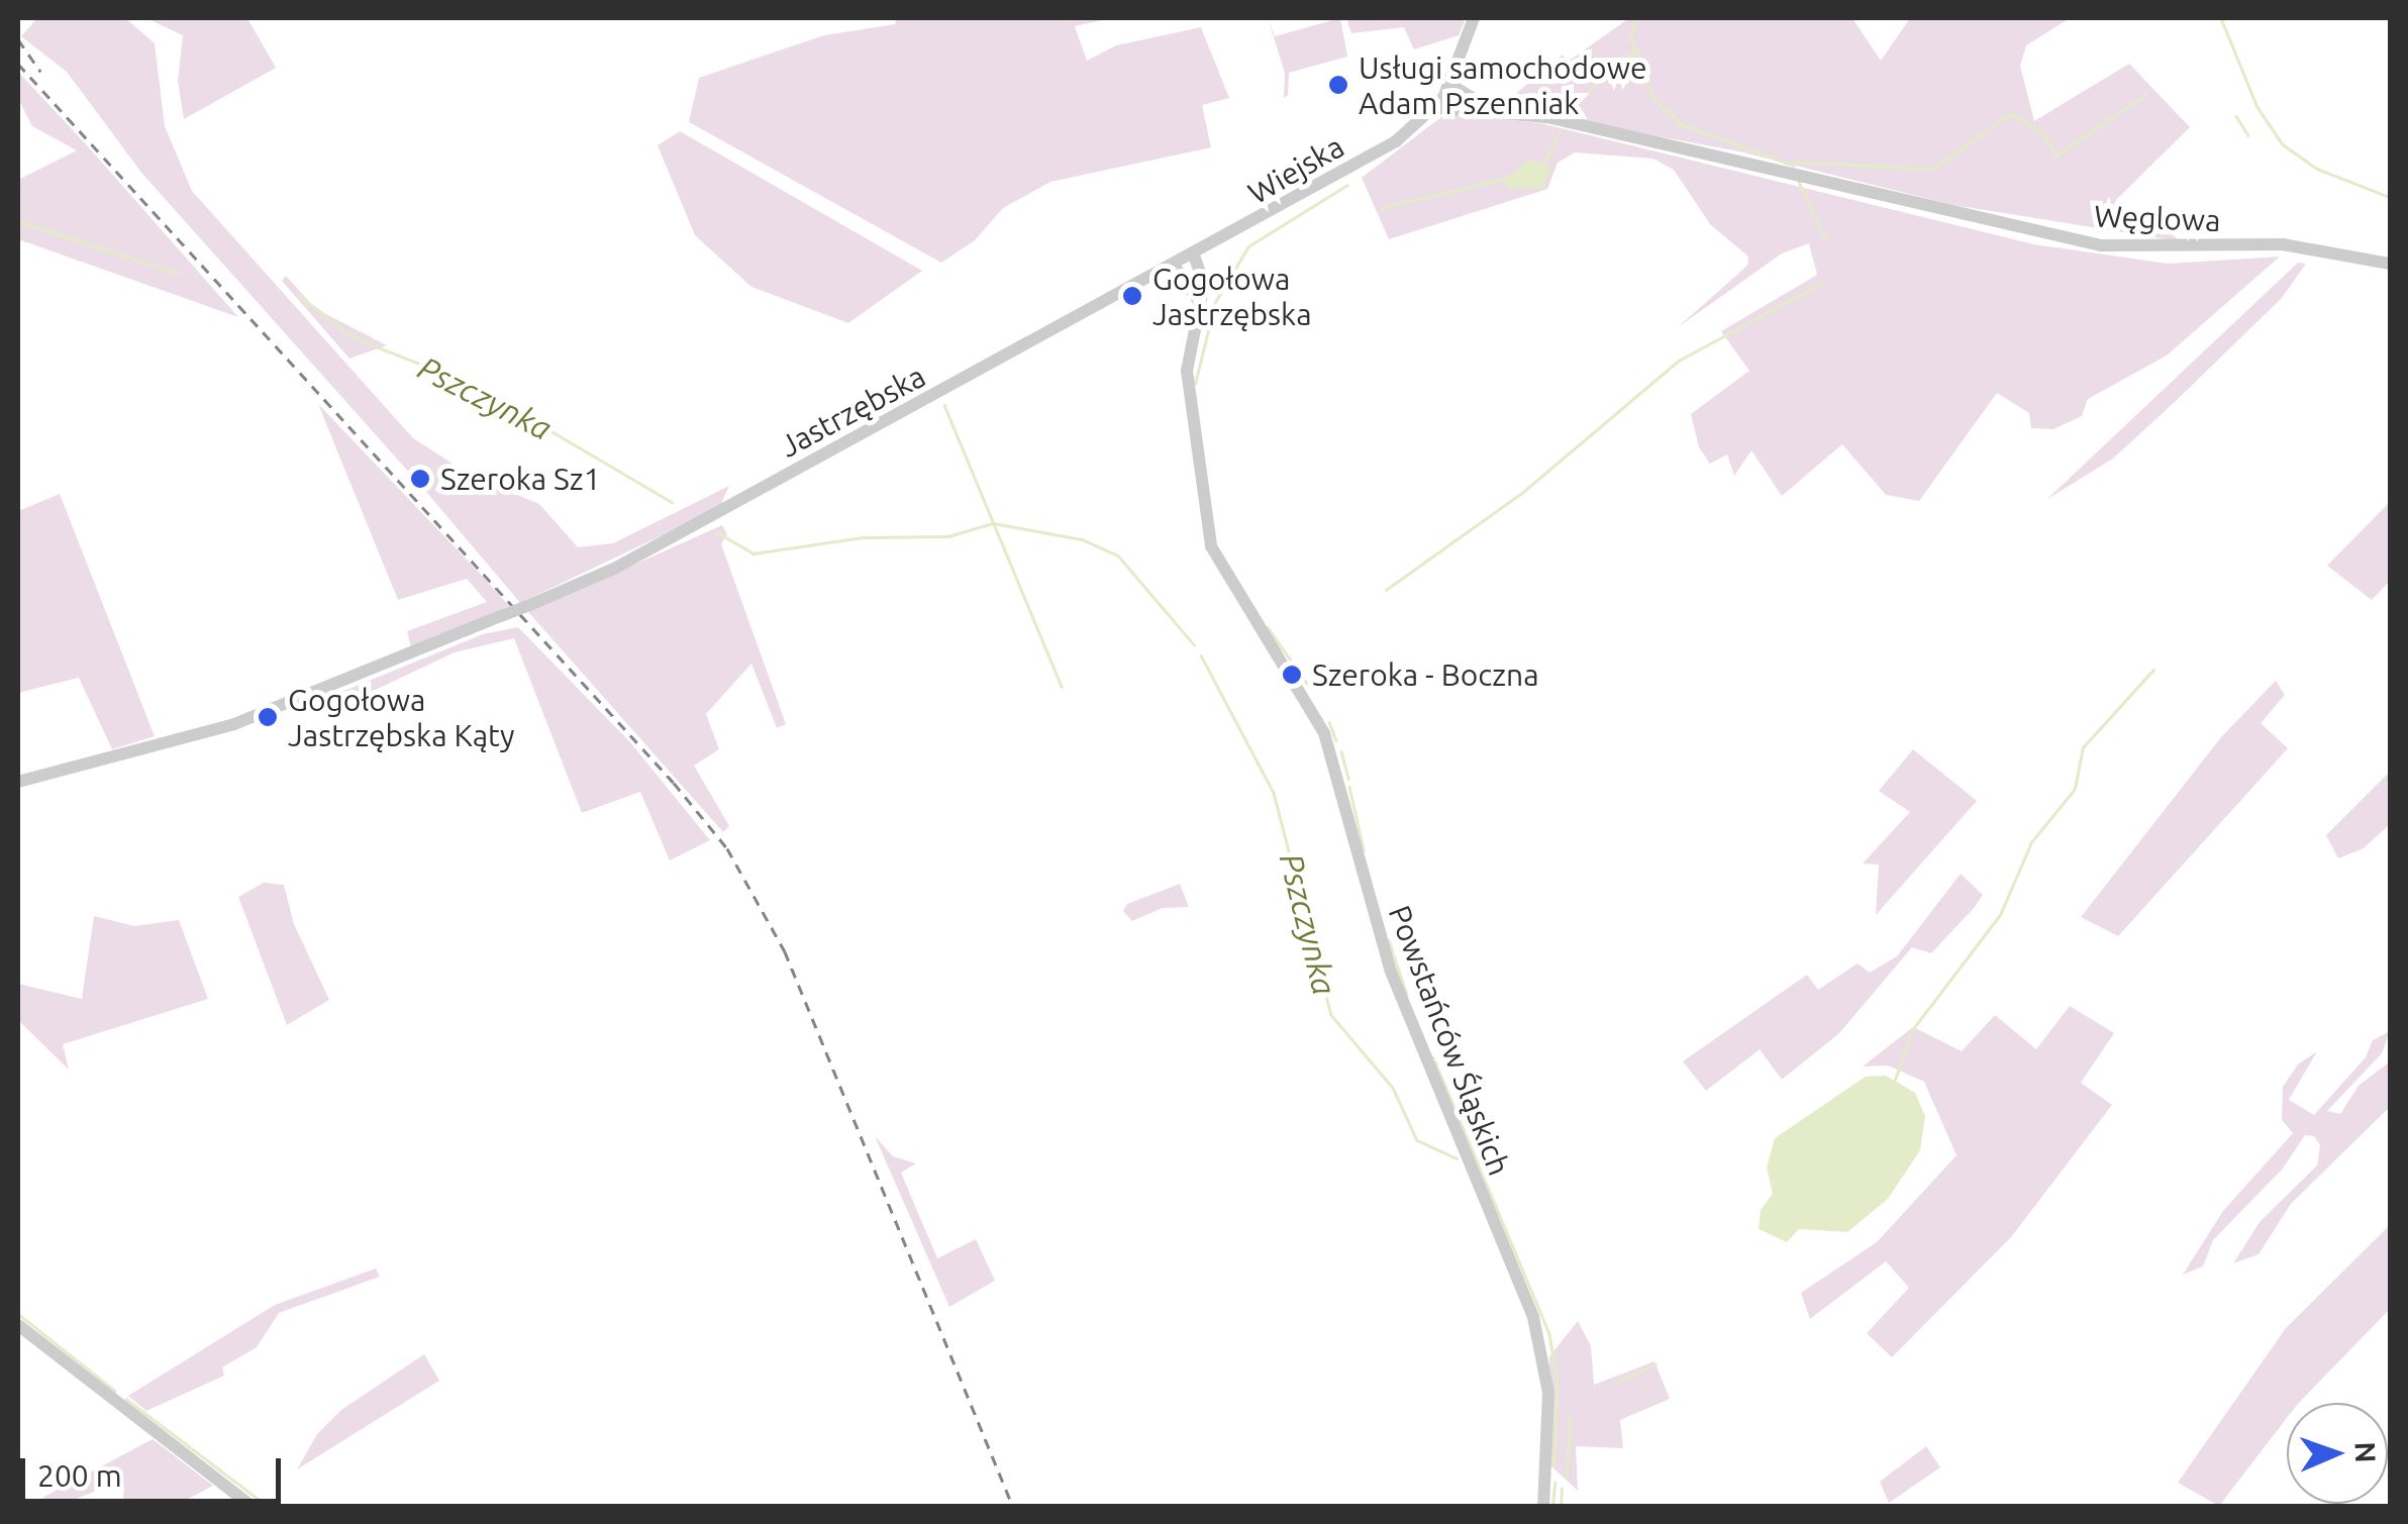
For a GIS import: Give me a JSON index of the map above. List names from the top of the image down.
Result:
{
  "streets": {
    "street": [
      "Wiejska",
      "Węglowa",
      "Jastrzębska",
      "Powstańców Śląskich"
    ]
  },
  "crossings": [
    ["Wiejska", "Węglowa"],
    ["Wiejska", "Jastrzębska"]
  ],
  "water": ["Pszczynka"],
  "places": [
    "Usługi samochodowe Adam Pszenniak",
    "Gogołowa Jastrzębska",
    "Szeroka Sz1",
    "Szeroka - Boczna",
    "Gogołowa Jastrzębska Kąty"
  ],
  "scale_bar": "200 m",
  "north": "right"
}
